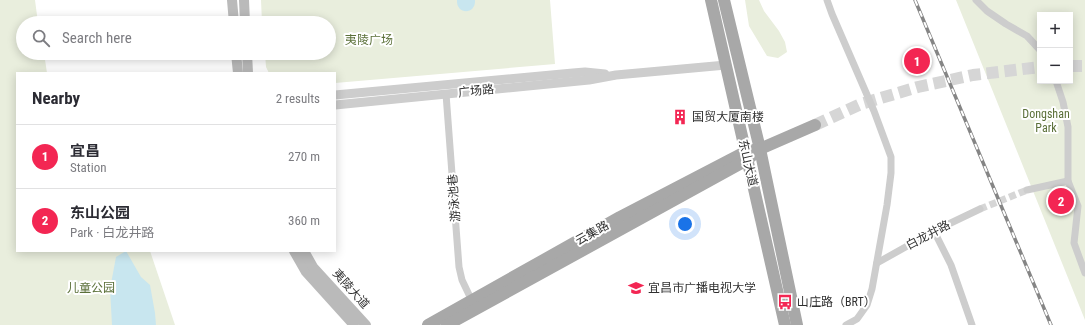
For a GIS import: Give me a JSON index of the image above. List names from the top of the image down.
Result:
{
  "streets": {
    "main road": ["东山大道", "云集路", "夷陵大道"],
    "street": ["广场路", "游泳池巷", "白龙井路"]
  },
  "crossings": [
    ["广场路", "东山大道"],
    ["广场路", "游泳池巷"],
    ["东山大道", "云集路"],
    ["游泳池巷", "云集路"]
  ],
  "parks": ["夷陵广场", "Dongshan Park", "儿童公园"],
  "places": {
    "building": ["国贸大厦南楼"],
    "school or university": ["宜昌市广播电视大学"],
    "bus stop": ["山庄路（BRT）"]
  },
  "page": {
    "map_buttons": ["+", "−"],
    "search": "Search here",
    "pins": ["1", "2"],
    "heading": ["Nearby", "2 results"],
    "list": [
      {
        "mark": "1",
        "name": "宜昌",
        "note": "Station",
        "value": "270 m"
      },
      {
        "mark": "2",
        "name": "东山公园",
        "note": "Park · 白龙井路",
        "value": "360 m"
      }
    ]
  }
}
